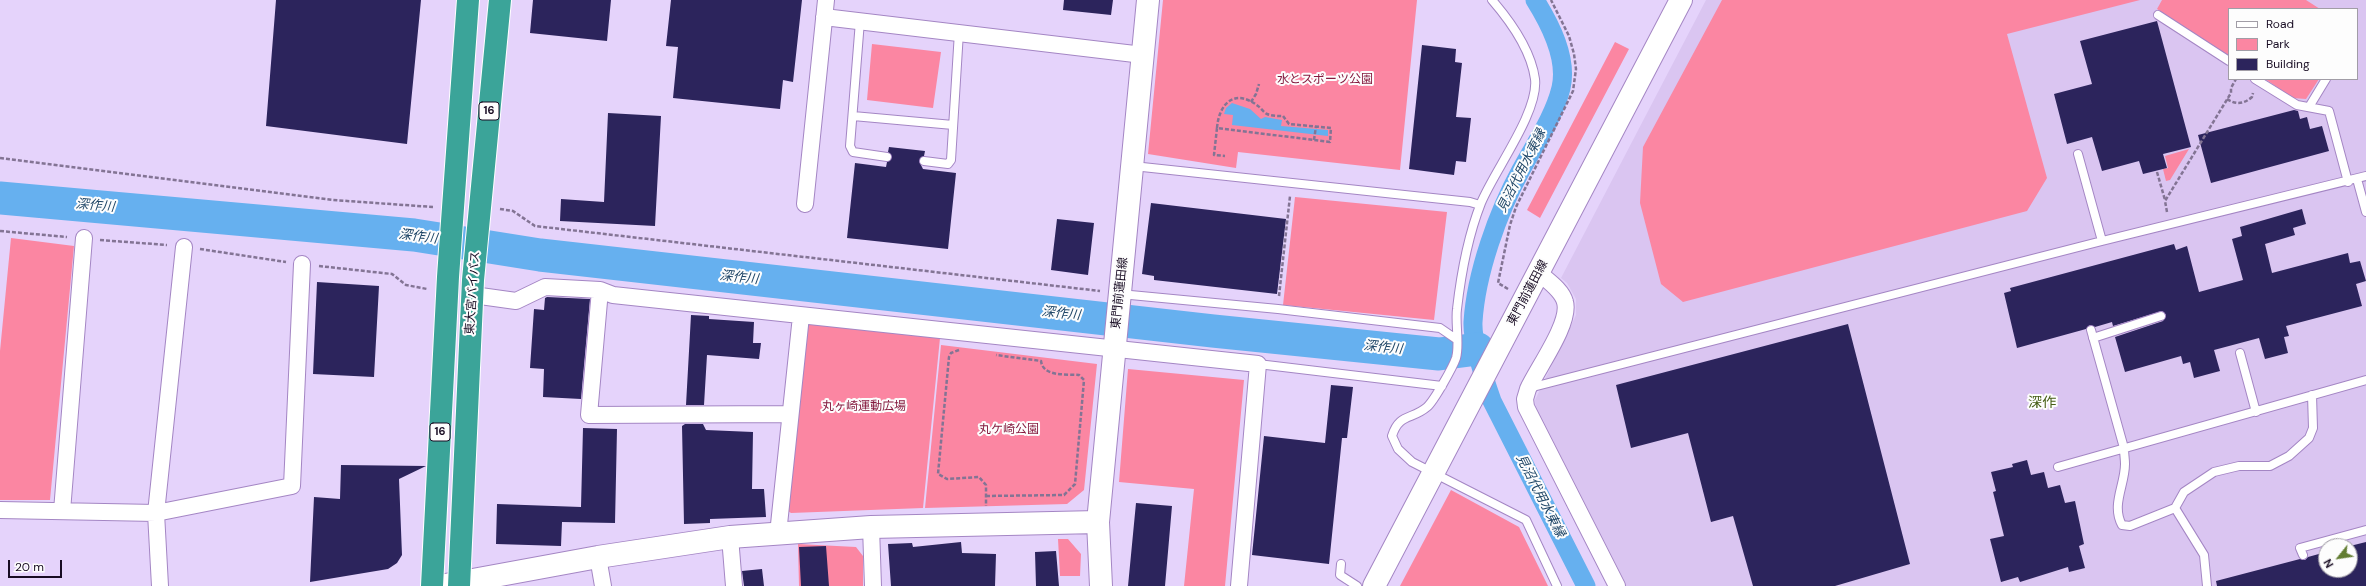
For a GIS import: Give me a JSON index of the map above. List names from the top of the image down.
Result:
{
  "streets": {
    "highway": ["16", "東大宮バイパス"],
    "main road": ["東門前蓮田線"]
  },
  "districts": ["深作"],
  "water": ["見沼代用水東縁", "深作川"],
  "parks": ["水とスポーツ公園", "丸ヶ崎運動広場", "丸ケ崎公園"],
  "legend": ["Road", "Park", "Building"],
  "scale_bar": "20 m",
  "north": "bottom left"
}
